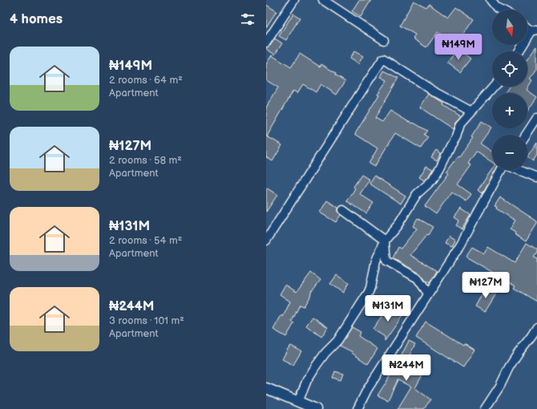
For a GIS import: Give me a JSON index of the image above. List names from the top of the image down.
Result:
{
  "north": "bottom",
  "page": {
    "heading": "4 homes",
    "map_buttons": ["+", "−"],
    "price": [
      "₦149M",
      "₦127M",
      "₦131M",
      "₦244M"
    ],
    "list": [
      {
        "name": "₦149M",
        "note": "2 rooms · 64 m² · Apartment"
      },
      {
        "name": "₦127M",
        "note": "2 rooms · 58 m² · Apartment"
      },
      {
        "name": "₦131M",
        "note": "2 rooms · 54 m² · Apartment"
      },
      {
        "name": "₦244M",
        "note": "3 rooms · 101 m² · Apartment"
      }
    ]
  }
}
